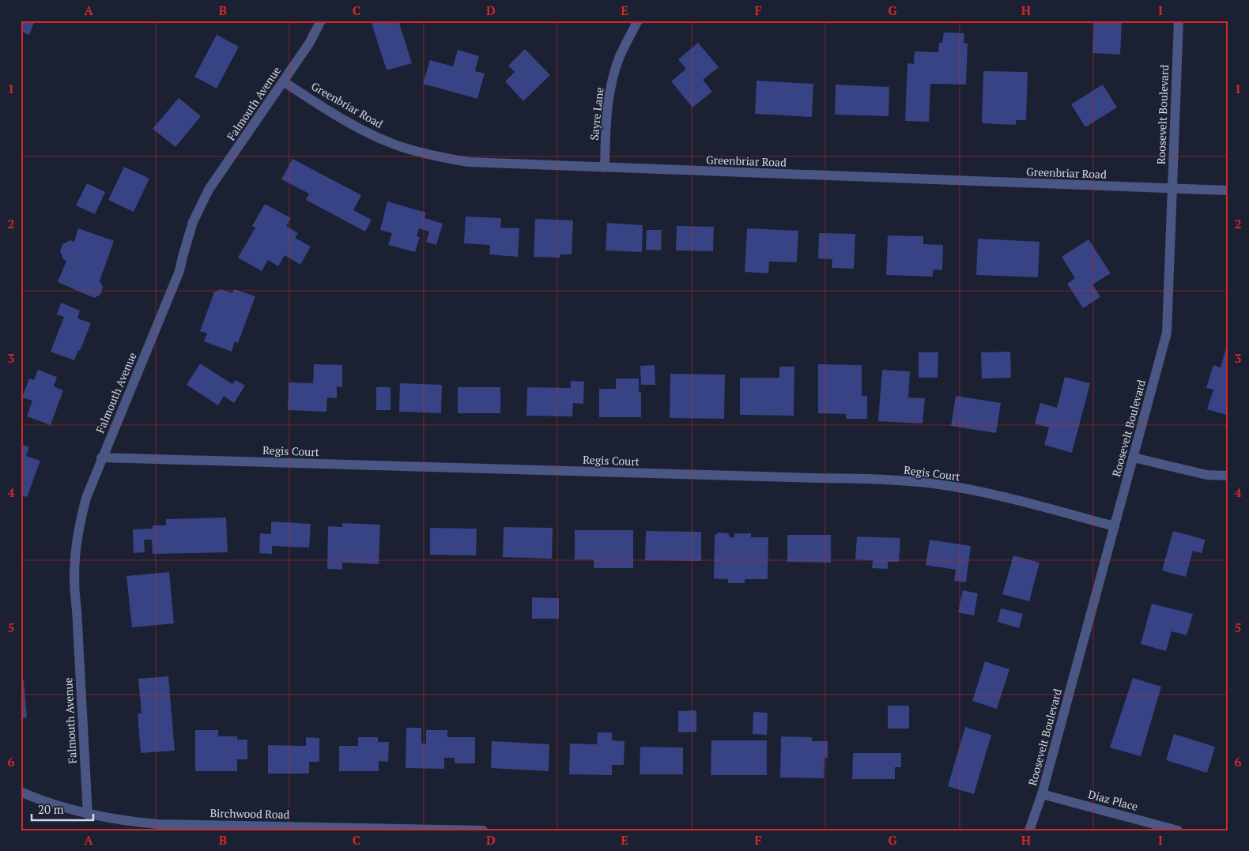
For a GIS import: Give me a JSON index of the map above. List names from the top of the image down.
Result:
{
  "streets": {
    "street": [
      "Falmouth Avenue",
      "Greenbriar Road",
      "Sayre Lane",
      "Roosevelt Boulevard",
      "Regis Court",
      "Diaz Place",
      "Birchwood Road"
    ]
  },
  "crossings": [
    ["Falmouth Avenue", "Greenbriar Road"],
    ["Falmouth Avenue", "Regis Court"],
    ["Falmouth Avenue", "Birchwood Road"],
    ["Greenbriar Road", "Sayre Lane"],
    ["Greenbriar Road", "Roosevelt Boulevard"],
    ["Roosevelt Boulevard", "Regis Court"],
    ["Roosevelt Boulevard", "Diaz Place"]
  ],
  "scale_bar": "20 m",
  "grid": {
    "columns": [
      "A",
      "B",
      "C",
      "D",
      "E",
      "F",
      "G",
      "H",
      "I"
    ],
    "rows": [
      "1",
      "2",
      "3",
      "4",
      "5",
      "6"
    ]
  }
}
